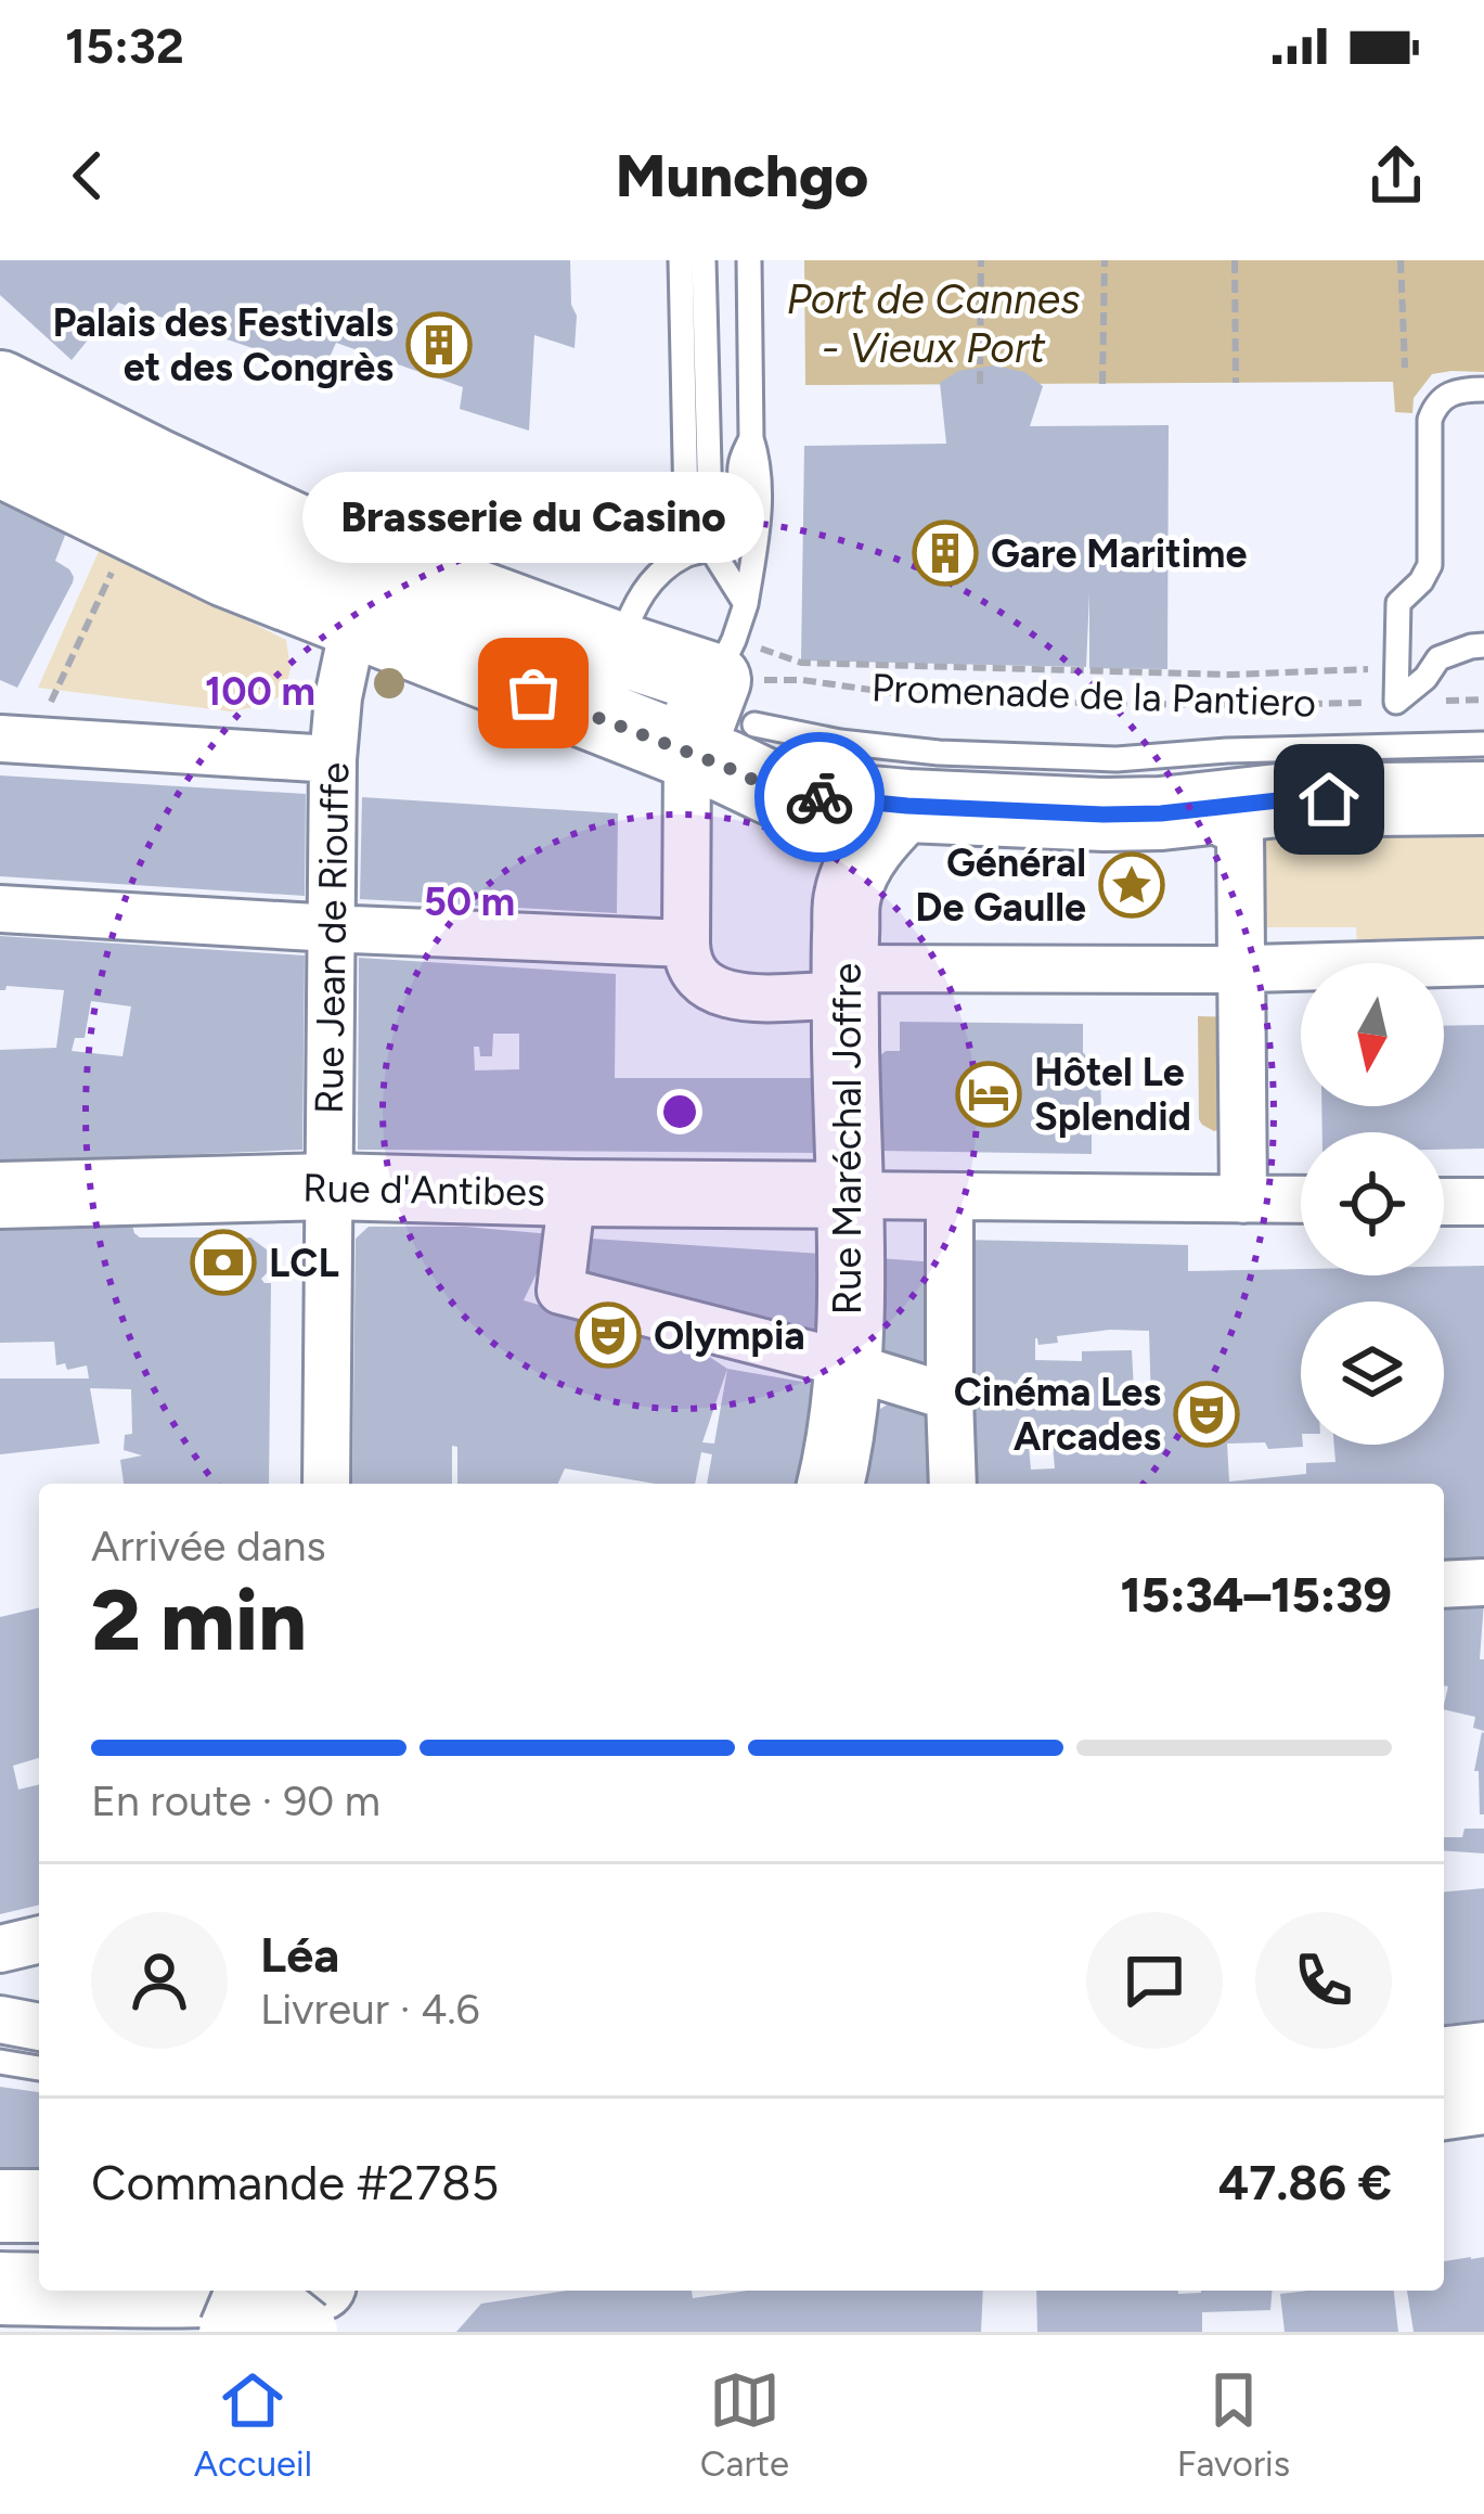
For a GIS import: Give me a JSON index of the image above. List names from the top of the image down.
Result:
{
  "streets": {
    "street": ["Rue Jean de Riouffe", "Rue Maréchal Joffre", "Rue d'Antibes"],
    "path": ["Promenade de la Pantiero"]
  },
  "crossings": [
    ["Rue Jean de Riouffe", "Rue d'Antibes"],
    ["Rue Maréchal Joffre", "Rue d'Antibes"]
  ],
  "water": ["Port de Cannes - Vieux Port"],
  "places": {
    "building": ["Palais des Festivals et des Congrès", "Gare Maritime"],
    "other": ["Brasserie du Casino"],
    "place": ["Général De Gaulle"],
    "hotel": ["Hôtel Le Splendid"],
    "bank": ["LCL"],
    "theatre": ["Olympia", "Cinéma Les Arcades"]
  },
  "north": "bottom",
  "page": {
    "status": "15:32",
    "header": "Munchgo",
    "bubble": "Brasserie du Casino",
    "heading": ["2 min", "Arrivée dans", "15:34–15:39"],
    "panel": [
      "Léa",
      "Livreur · 4.6",
      "Commande #2785",
      "47.86 €"
    ],
    "bar": "En route · 90 m",
    "tabs": ["Accueil", "Carte", "Favoris"]
  },
  "rings": ["100 m", "50 m"]
}
